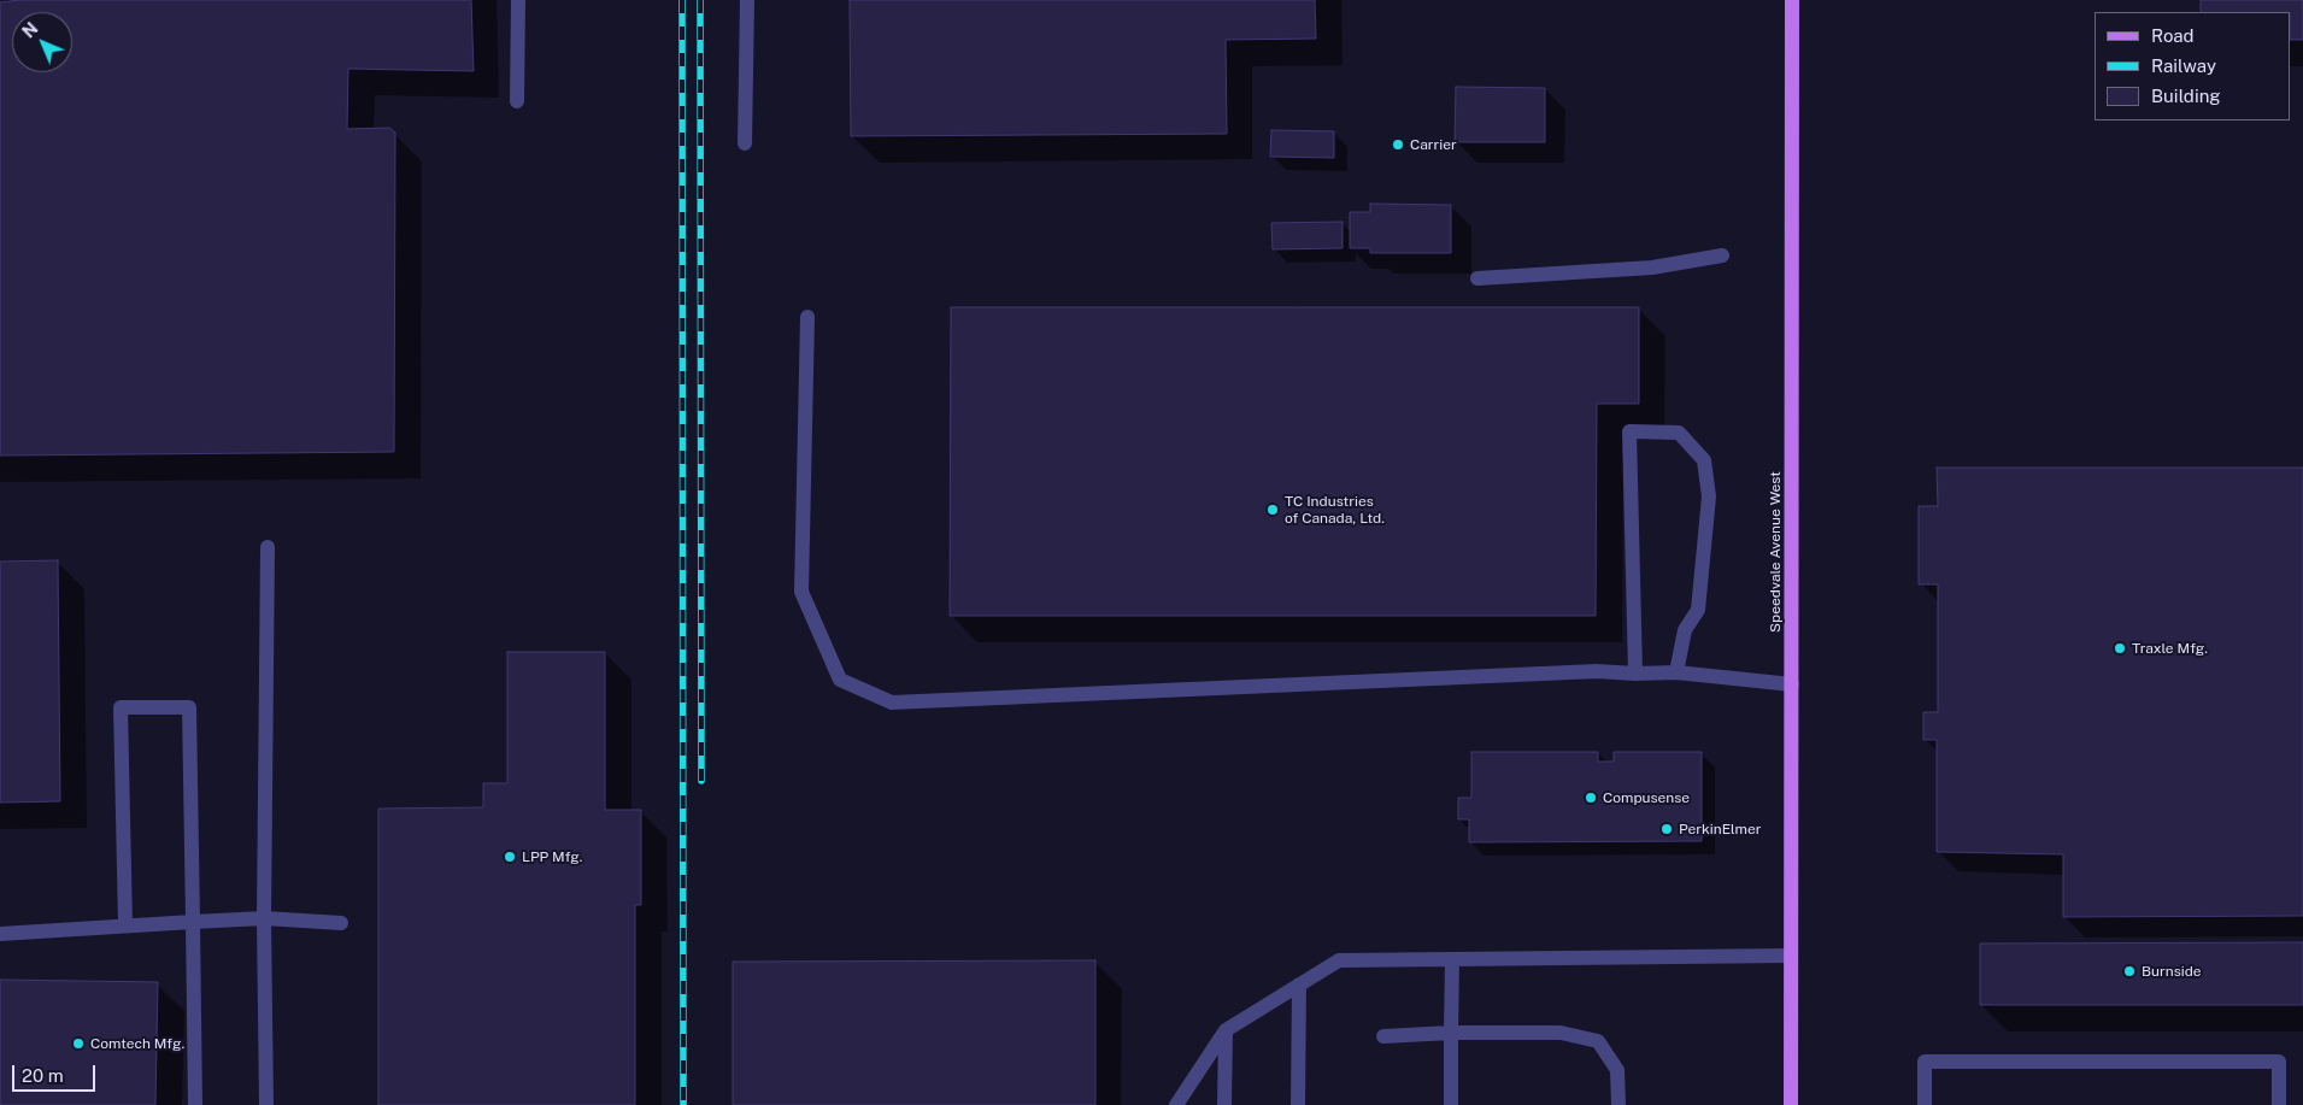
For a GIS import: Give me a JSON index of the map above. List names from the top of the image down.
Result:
{
  "streets": {
    "main road": ["Speedvale Avenue West"]
  },
  "places": [
    "Carrier",
    "TC Industries of Canada, Ltd.",
    "Traxle Mfg.",
    "Compusense",
    "PerkinElmer",
    "LPP Mfg.",
    "Burnside",
    "Comtech Mfg."
  ],
  "legend": ["Road", "Railway", "Building"],
  "scale_bar": "20 m",
  "north": "top left"
}
